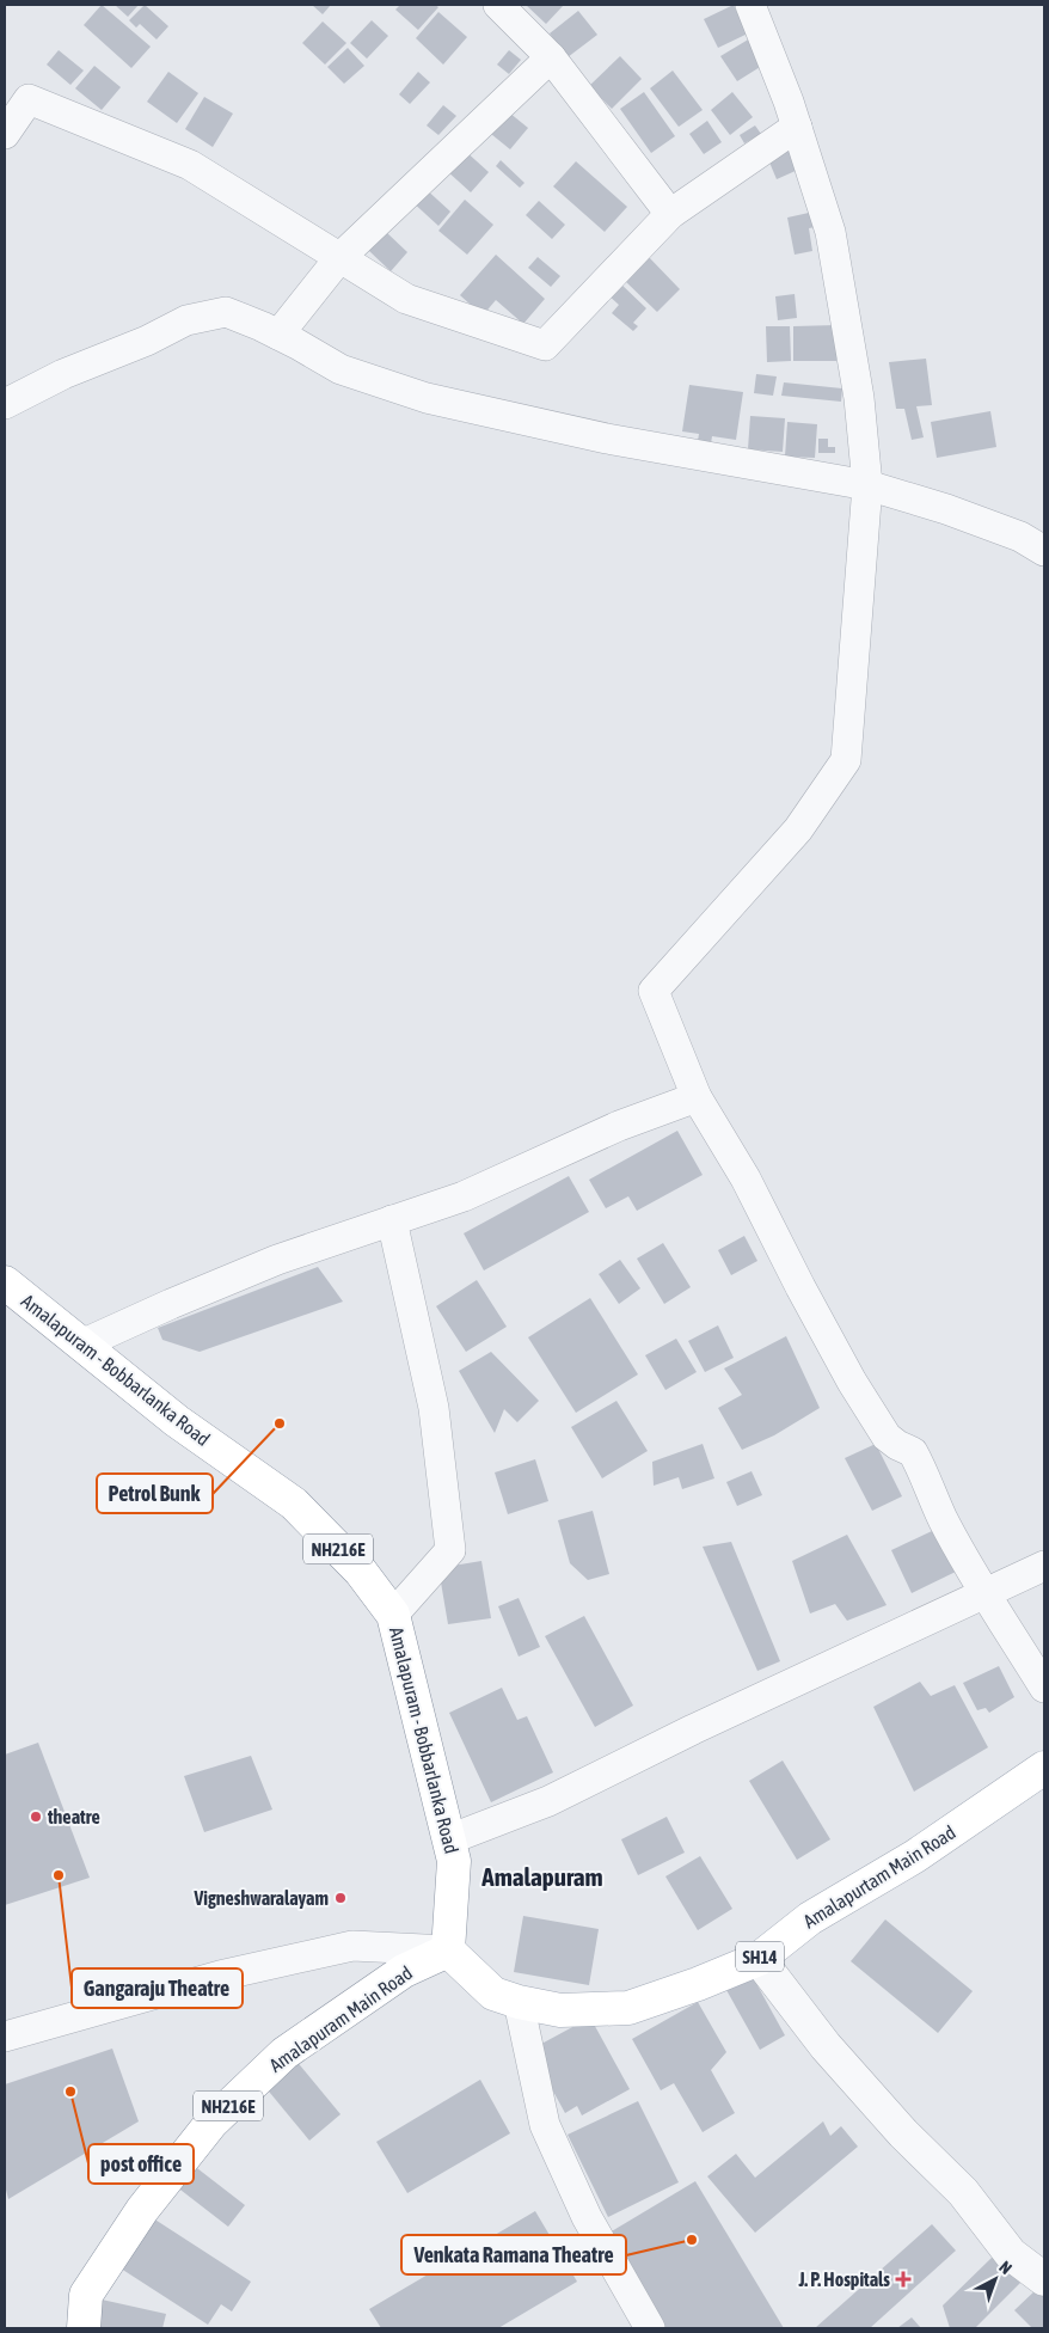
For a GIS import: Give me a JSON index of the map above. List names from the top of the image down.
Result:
{
  "streets": {
    "main road": [
      "Amalapuram - Bobbarlanka Road",
      "NH216E",
      "Amalapurtam Main Road",
      "SH14",
      "Amalapuram Main Road"
    ]
  },
  "crossings": [
    ["Amalapuram - Bobbarlanka Road", "Amalapurtam Main Road"],
    ["Amalapuram - Bobbarlanka Road", "Amalapuram Main Road"],
    ["Amalapurtam Main Road", "Amalapuram Main Road"]
  ],
  "districts": ["Amalapuram"],
  "places": {
    "other": [
      "Petrol Bunk",
      "theatre",
      "Gangaraju Theatre",
      "Vigneshwaralayam",
      "post office",
      "Venkata Ramana Theatre"
    ],
    "health": ["J. P. Hospitals"]
  },
  "north": "top right"
}
